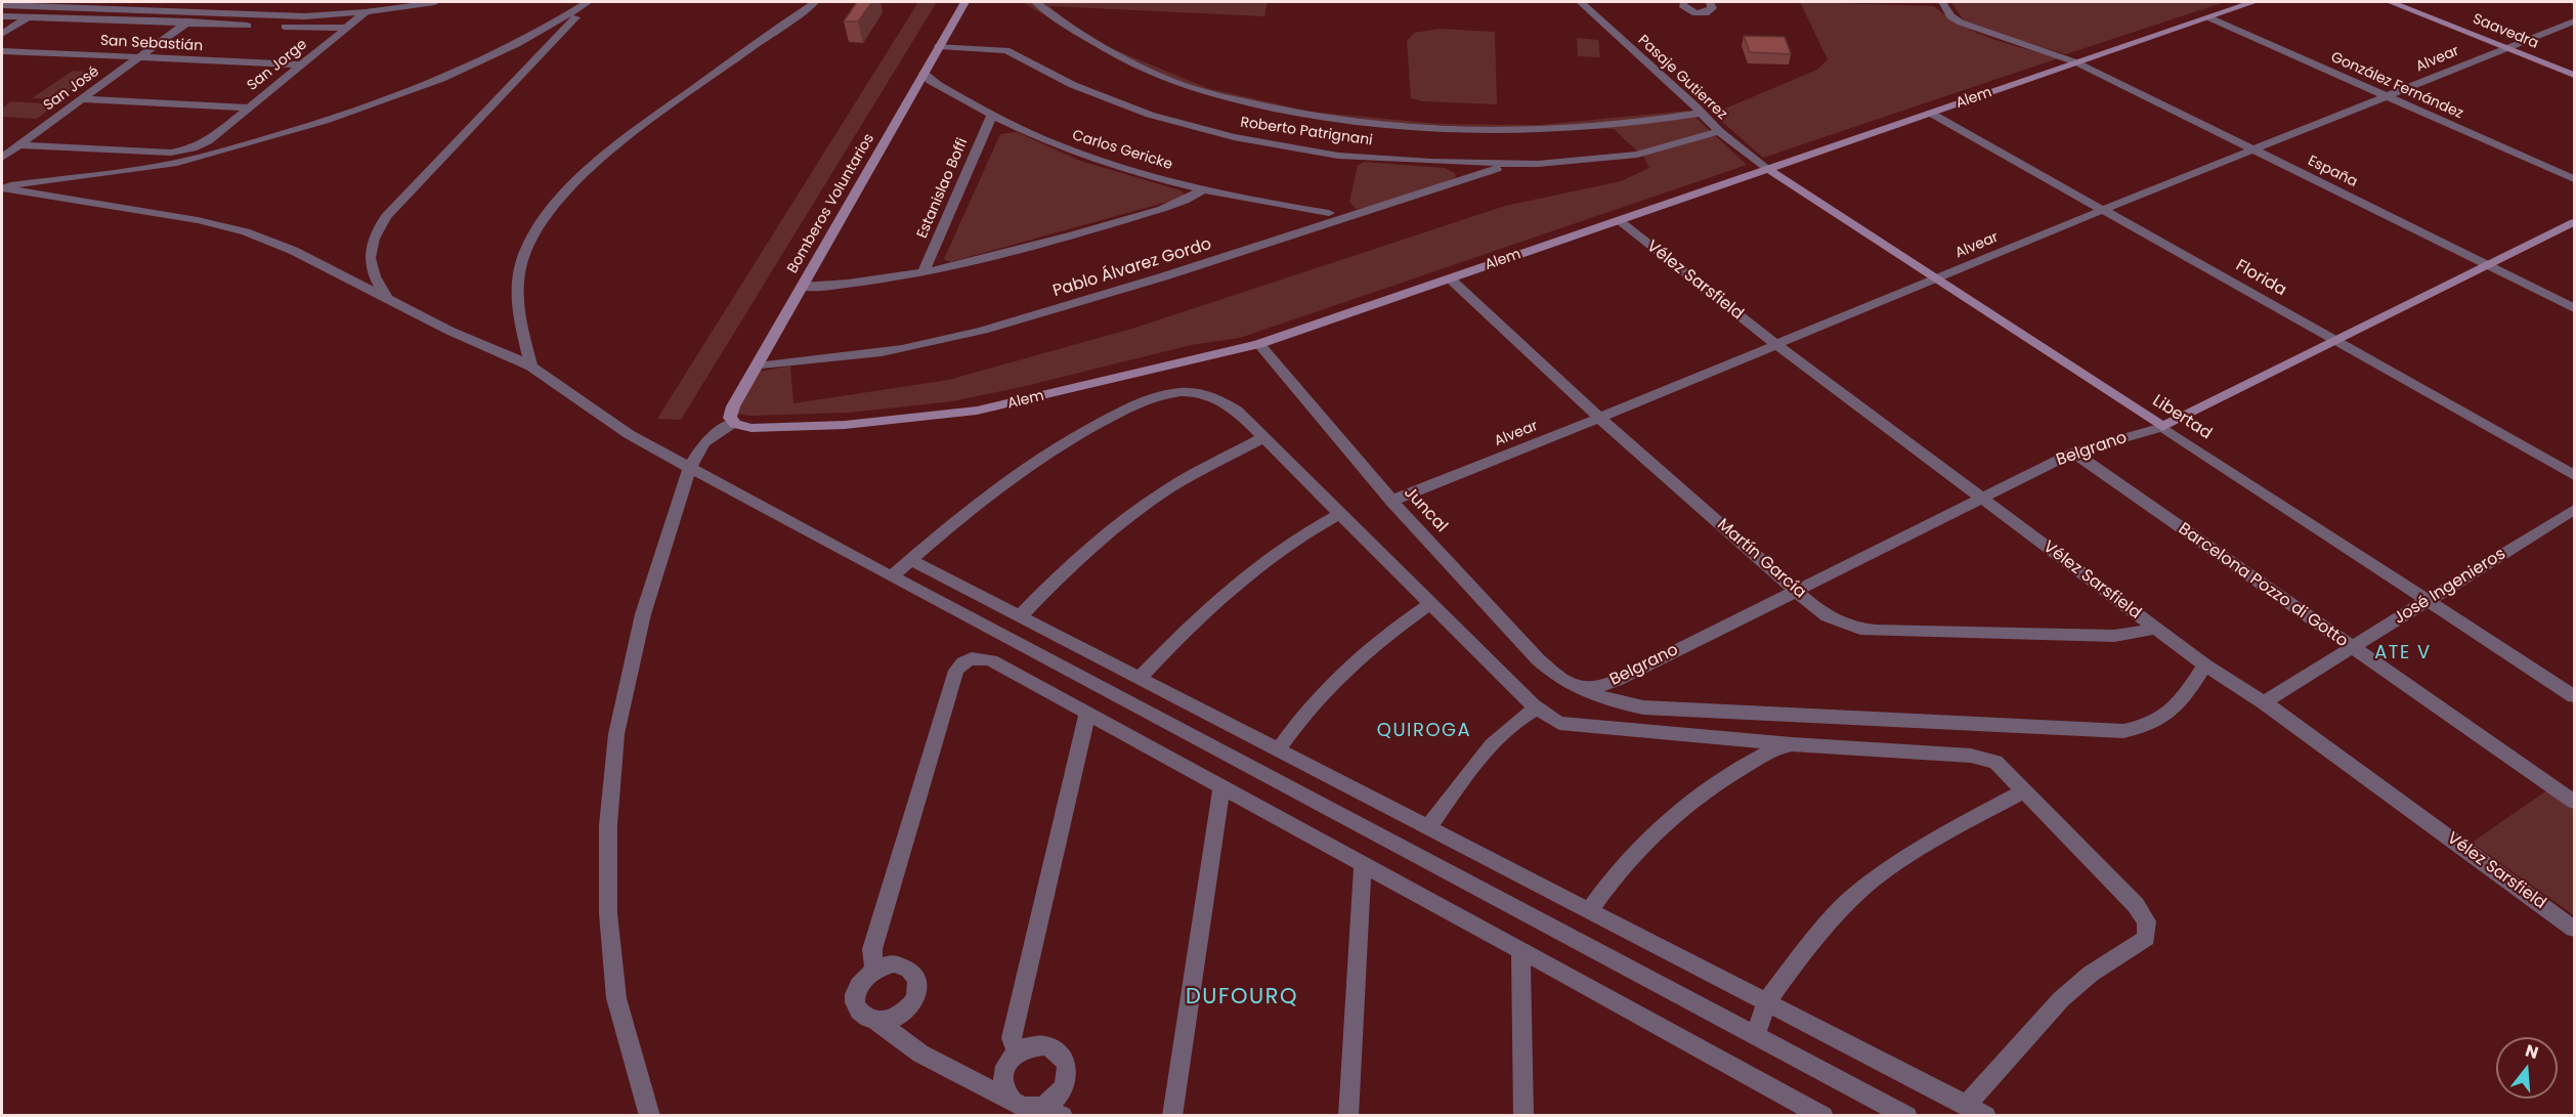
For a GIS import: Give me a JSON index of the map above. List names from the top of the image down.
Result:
{
  "streets": {
    "main road": [
      "Saavedra",
      "Alem",
      "Bomberos Voluntarios",
      "Libertad",
      "Belgrano"
    ],
    "street": [
      "San Sebastián",
      "Alvear",
      "San Jorge",
      "Pasaje Gutierrez",
      "González Fernández",
      "San José",
      "Roberto Patrignani",
      "Carlos Gericke",
      "España",
      "Estanislao Boffi",
      "Pablo Álvarez Gordo",
      "Florida",
      "Vélez Sarsfield",
      "Juncal",
      "Martín García",
      "Barcelona Pozzo di Gotto",
      "José Ingenieros"
    ]
  },
  "crossings": [
    ["Saavedra", "Alvear"],
    ["San Sebastián", "San Jorge"],
    ["San Sebastián", "San José"],
    ["Alvear", "González Fernández"],
    ["Alvear", "España"],
    ["Alvear", "Florida"],
    ["Alvear", "Vélez Sarsfield"],
    ["Alvear", "Libertad"],
    ["Alvear", "Juncal"],
    ["Alvear", "Martín García"],
    ["San Jorge", "San José"],
    ["Pasaje Gutierrez", "Alem"],
    ["Pasaje Gutierrez", "Roberto Patrignani"],
    ["Pasaje Gutierrez", "Libertad"],
    ["González Fernández", "Alem"],
    ["Alem", "España"],
    ["Alem", "Bomberos Voluntarios"],
    ["Alem", "Florida"],
    ["Alem", "Vélez Sarsfield"],
    ["Alem", "Libertad"],
    ["Alem", "Juncal"],
    ["Alem", "Martín García"],
    ["Roberto Patrignani", "Bomberos Voluntarios"],
    ["Roberto Patrignani", "Pablo Álvarez Gordo"],
    ["Carlos Gericke", "Estanislao Boffi"],
    ["Carlos Gericke", "Bomberos Voluntarios"],
    ["España", "Belgrano"],
    ["Bomberos Voluntarios", "Pablo Álvarez Gordo"],
    ["Florida", "Belgrano"],
    ["Vélez Sarsfield", "Belgrano"],
    ["Vélez Sarsfield", "Juncal"],
    ["Vélez Sarsfield", "Martín García"],
    ["Vélez Sarsfield", "José Ingenieros"],
    ["Libertad", "Belgrano"],
    ["Libertad", "José Ingenieros"],
    ["Belgrano", "Juncal"],
    ["Belgrano", "Martín García"],
    ["Belgrano", "Barcelona Pozzo di Gotto"],
    ["Barcelona Pozzo di Gotto", "José Ingenieros"]
  ],
  "districts": ["ATE V", "QUIROGA", "DUFOURQ"],
  "north": "top"
}
